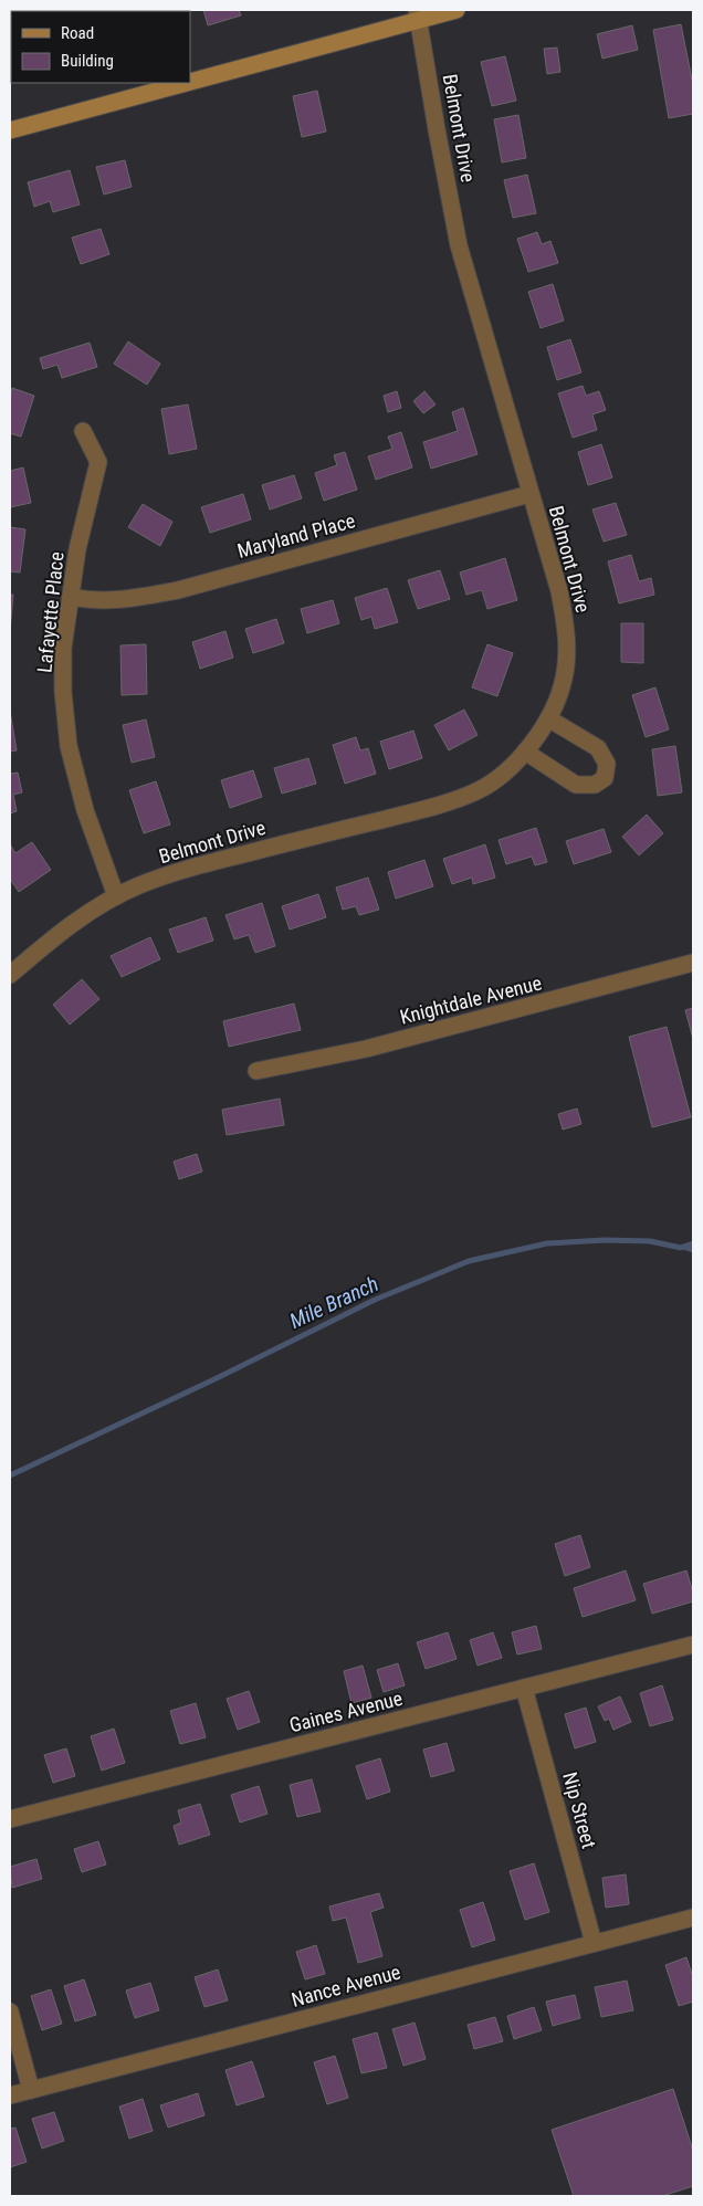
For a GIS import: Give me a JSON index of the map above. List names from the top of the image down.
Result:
{
  "streets": {
    "street": [
      "Belmont Drive",
      "Maryland Place",
      "Lafayette Place",
      "Knightdale Avenue",
      "Gaines Avenue",
      "Nip Street",
      "Nance Avenue"
    ]
  },
  "crossings": [
    ["Belmont Drive", "Maryland Place"],
    ["Belmont Drive", "Lafayette Place"],
    ["Maryland Place", "Lafayette Place"],
    ["Gaines Avenue", "Nip Street"],
    ["Nip Street", "Nance Avenue"]
  ],
  "water": ["Mile Branch"],
  "legend": ["Road", "Building"]
}
